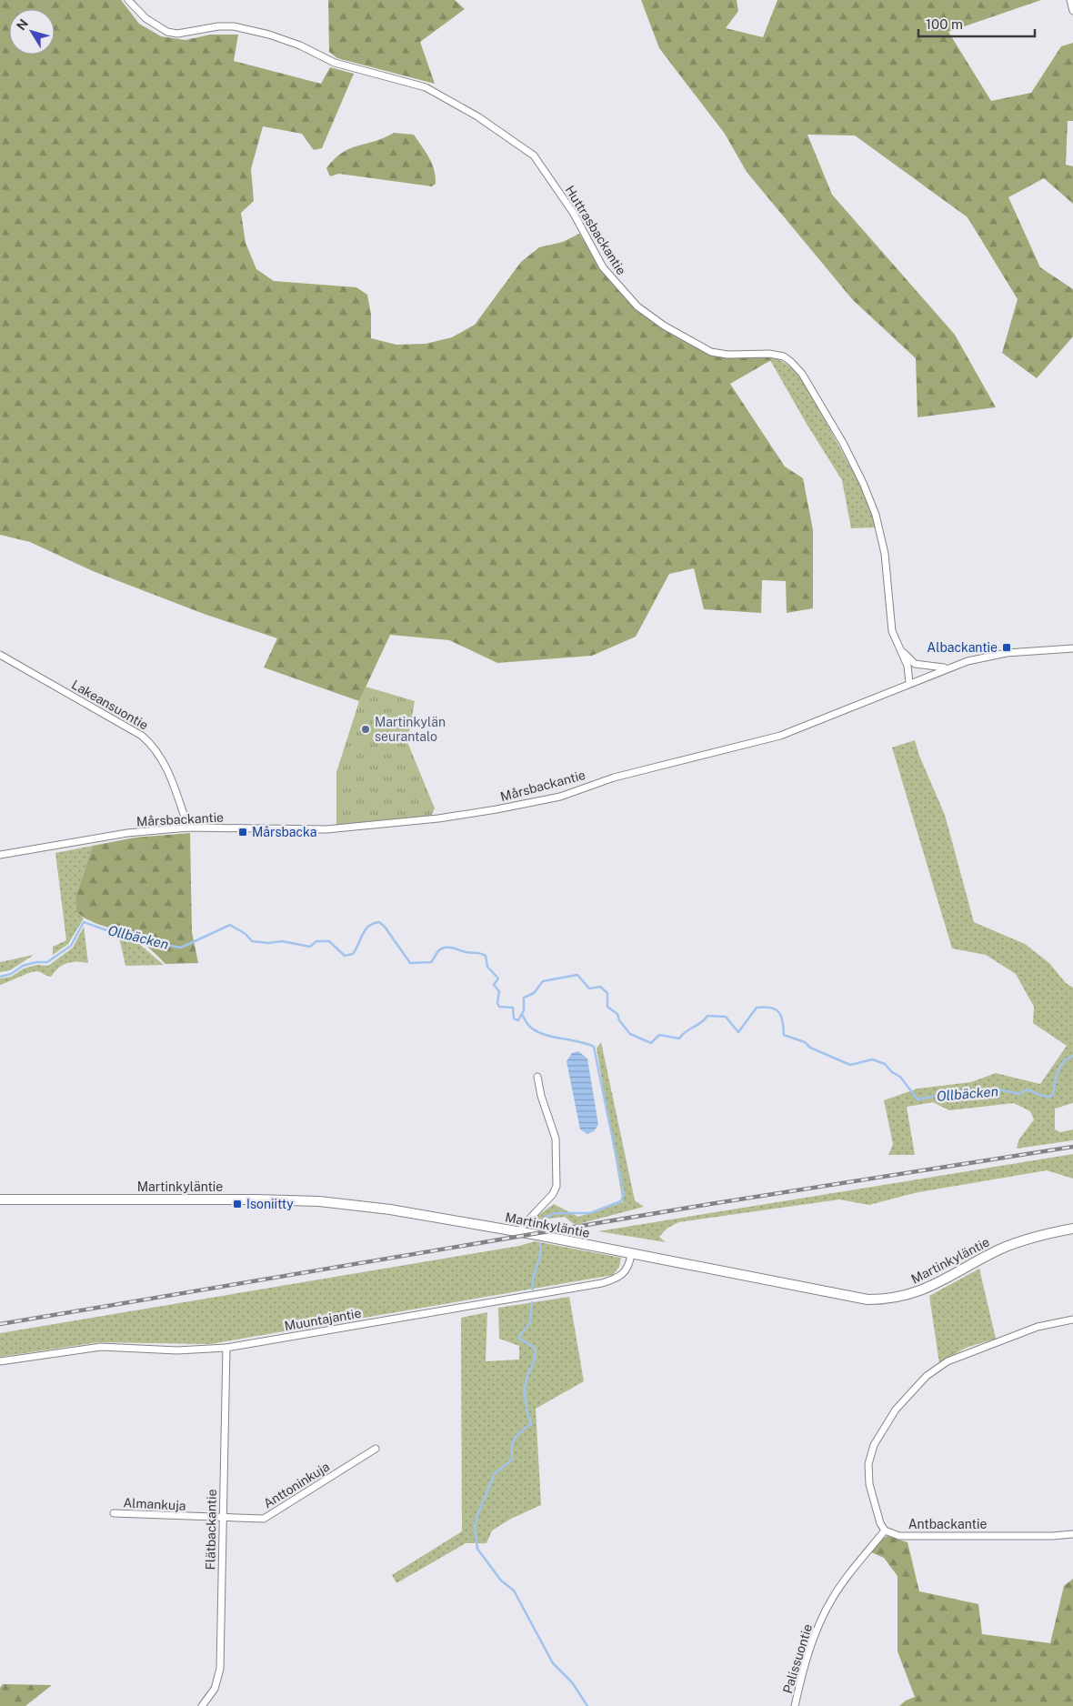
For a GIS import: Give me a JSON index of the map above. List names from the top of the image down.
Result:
{
  "streets": {
    "street": [
      "Huttrasbackantie",
      "Lakeansuontie",
      "Mårsbackantie",
      "Martinkyläntie",
      "Muuntajantie",
      "Anttoninkuja",
      "Almankuja",
      "Antbackantie",
      "Flätbackantie",
      "Palissuontie"
    ]
  },
  "crossings": [
    ["Huttrasbackantie", "Mårsbackantie"],
    ["Lakeansuontie", "Mårsbackantie"],
    ["Martinkyläntie", "Muuntajantie"],
    ["Muuntajantie", "Flätbackantie"],
    ["Anttoninkuja", "Almankuja"],
    ["Anttoninkuja", "Flätbackantie"],
    ["Almankuja", "Flätbackantie"],
    ["Antbackantie", "Palissuontie"]
  ],
  "water": ["Ollbäcken"],
  "places": {
    "transit": ["Albackantie", "Mårsbacka", "Isoniitty"],
    "other": ["Martinkylän seurantalo"]
  },
  "scale_bar": "100 m",
  "north": "top left"
}
